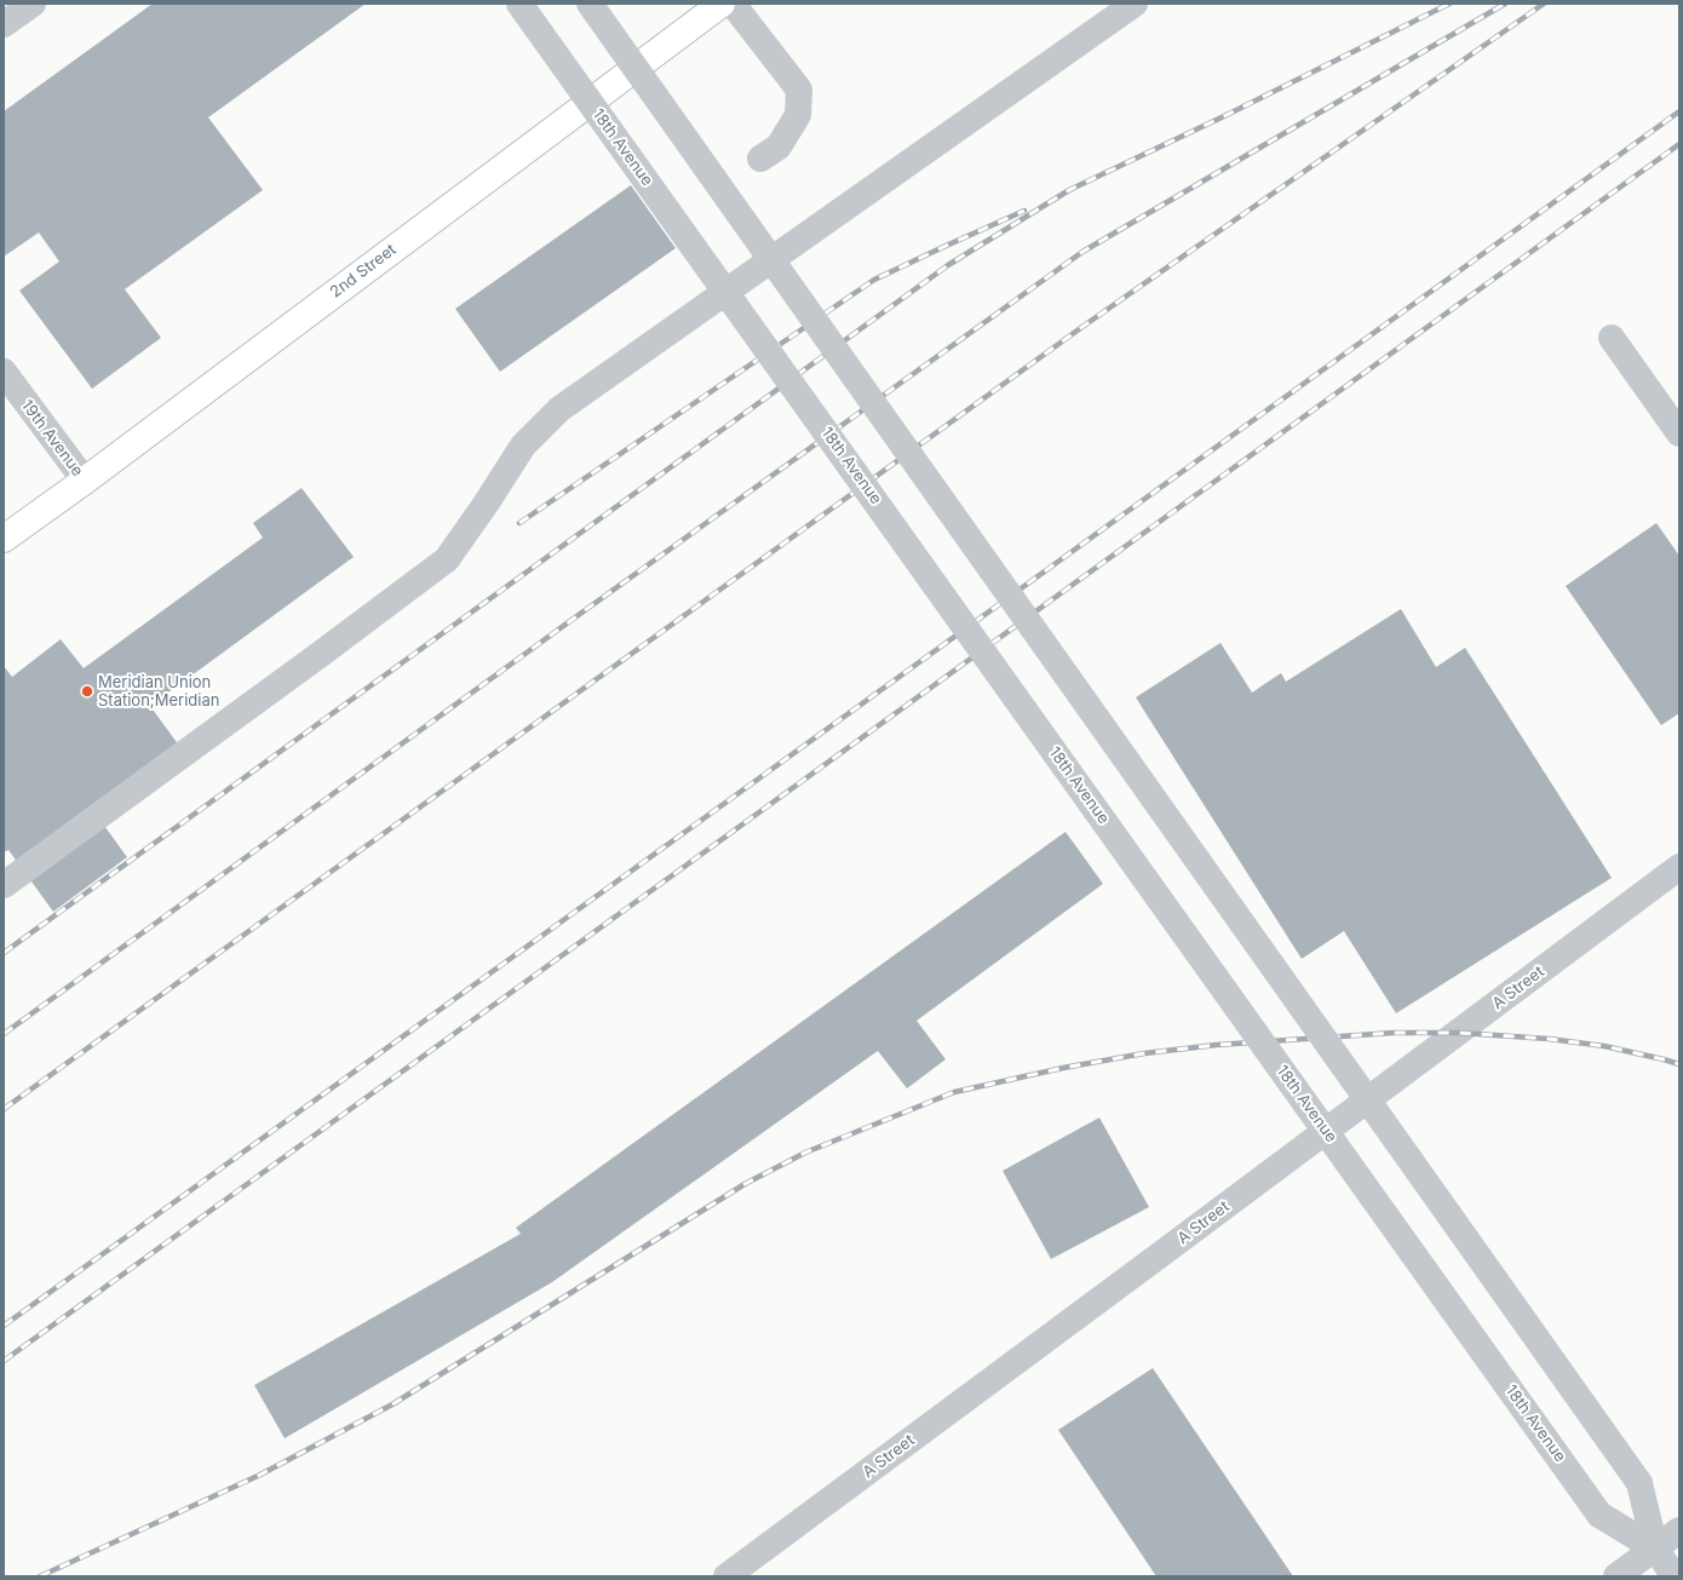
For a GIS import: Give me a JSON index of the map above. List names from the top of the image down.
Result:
{
  "streets": {
    "main road": ["2nd Street"],
    "street": ["18th Avenue", "19th Avenue", "A Street"]
  },
  "crossings": [
    ["2nd Street", "19th Avenue"]
  ],
  "places": ["Meridian Union Station;Meridian"]
}
